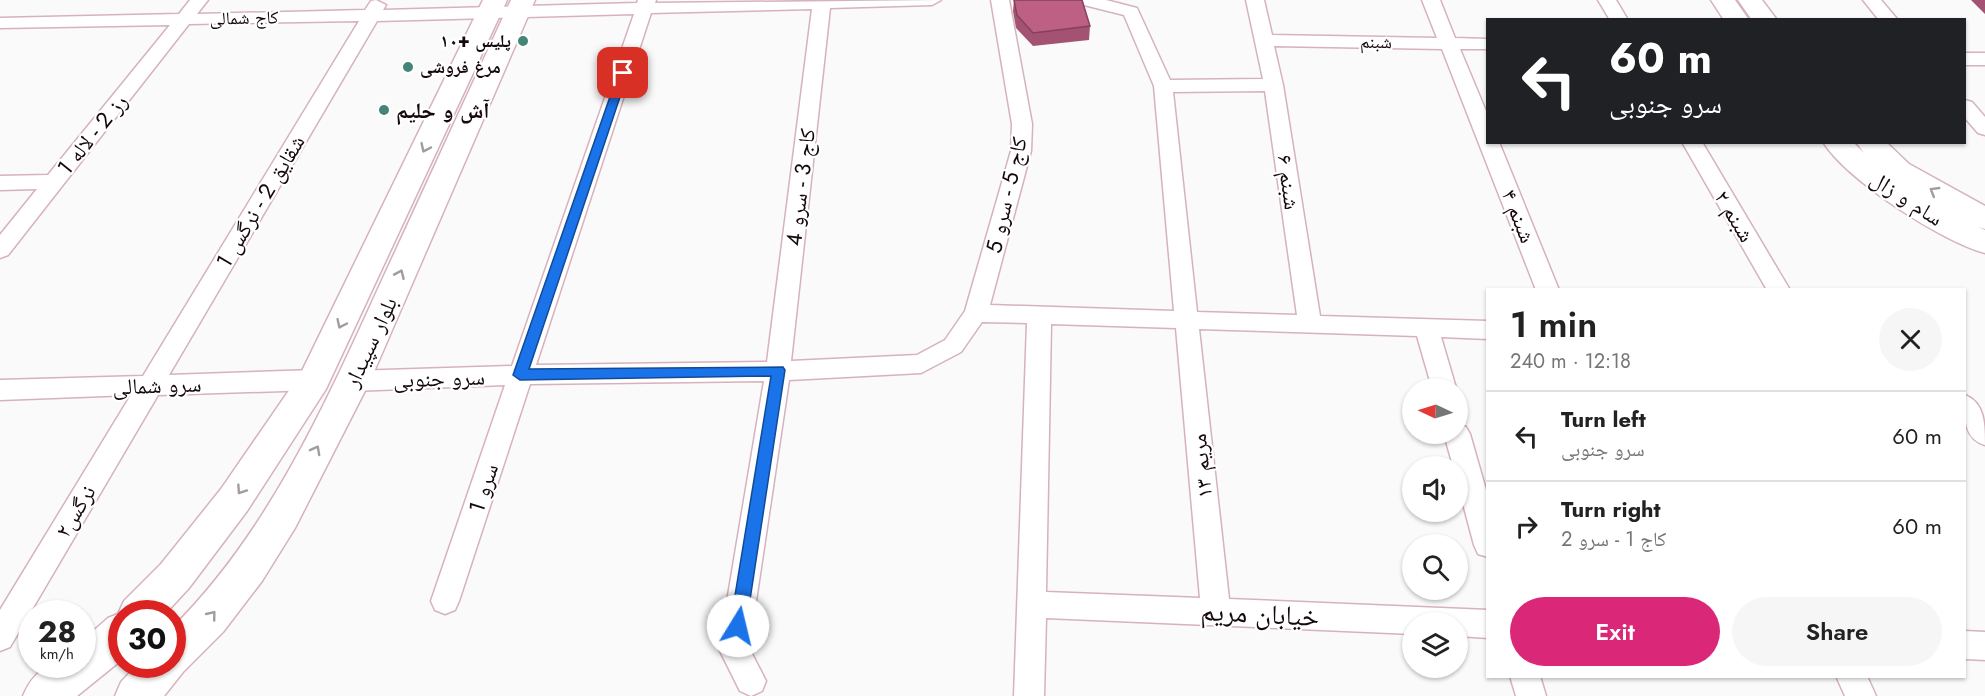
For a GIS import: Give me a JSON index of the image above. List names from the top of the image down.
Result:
{
  "streets": {
    "street": [
      "کاج شمالی",
      "شبنم",
      "رز 2 - لاله 1",
      "شبنم ۶",
      "کاج 3 - سرو 4",
      "کاج 5 - سرو 5",
      "سام و زال",
      "شقایق 2 - نرگس 1",
      "شبنم ۴",
      "شبنم ۲",
      "بلوار سپیدار",
      "سرو جنوبی",
      "سرو شمالی",
      "مریم ۱۳",
      "سرو 1",
      "نرگس۲",
      "خیابان مریم"
    ]
  },
  "crossings": [
    ["کاج شمالی", "رز 2 - لاله 1"],
    ["کاج شمالی", "کاج 3 - سرو 4"],
    ["کاج شمالی", "شقایق 2 - نرگس 1"],
    ["کاج شمالی", "بلوار سپیدار"],
    ["کاج شمالی", "سرو 1"],
    ["شبنم", "شبنم ۶"],
    ["شبنم", "شبنم ۴"],
    ["کاج 3 - سرو 4", "سرو جنوبی"],
    ["کاج 5 - سرو 5", "سرو جنوبی"],
    ["شقایق 2 - نرگس 1", "سرو شمالی"],
    ["شقایق 2 - نرگس 1", "نرگس۲"],
    ["بلوار سپیدار", "سرو جنوبی"],
    ["بلوار سپیدار", "سرو شمالی"],
    ["سرو جنوبی", "سرو 1"],
    ["سرو شمالی", "نرگس۲"],
    ["مریم ۱۳", "خیابان مریم"]
  ],
  "places": ["پلیس +۱۰", "مرغ فروشی", "آش و حلیم"],
  "north": "left",
  "page": {
    "turn": ["60 m", "سرو جنوبی"],
    "heading": ["1 min", "240 m · 12:18"],
    "list": [
      {
        "name": "Turn left",
        "note": "سرو جنوبی",
        "value": "60 m"
      },
      {
        "name": "Turn right",
        "note": "کاج 1 - سرو 2",
        "value": "60 m"
      }
    ],
    "buttons": ["Exit", "Share"],
    "speed": "28 km/h",
    "limit": "30"
  }
}
